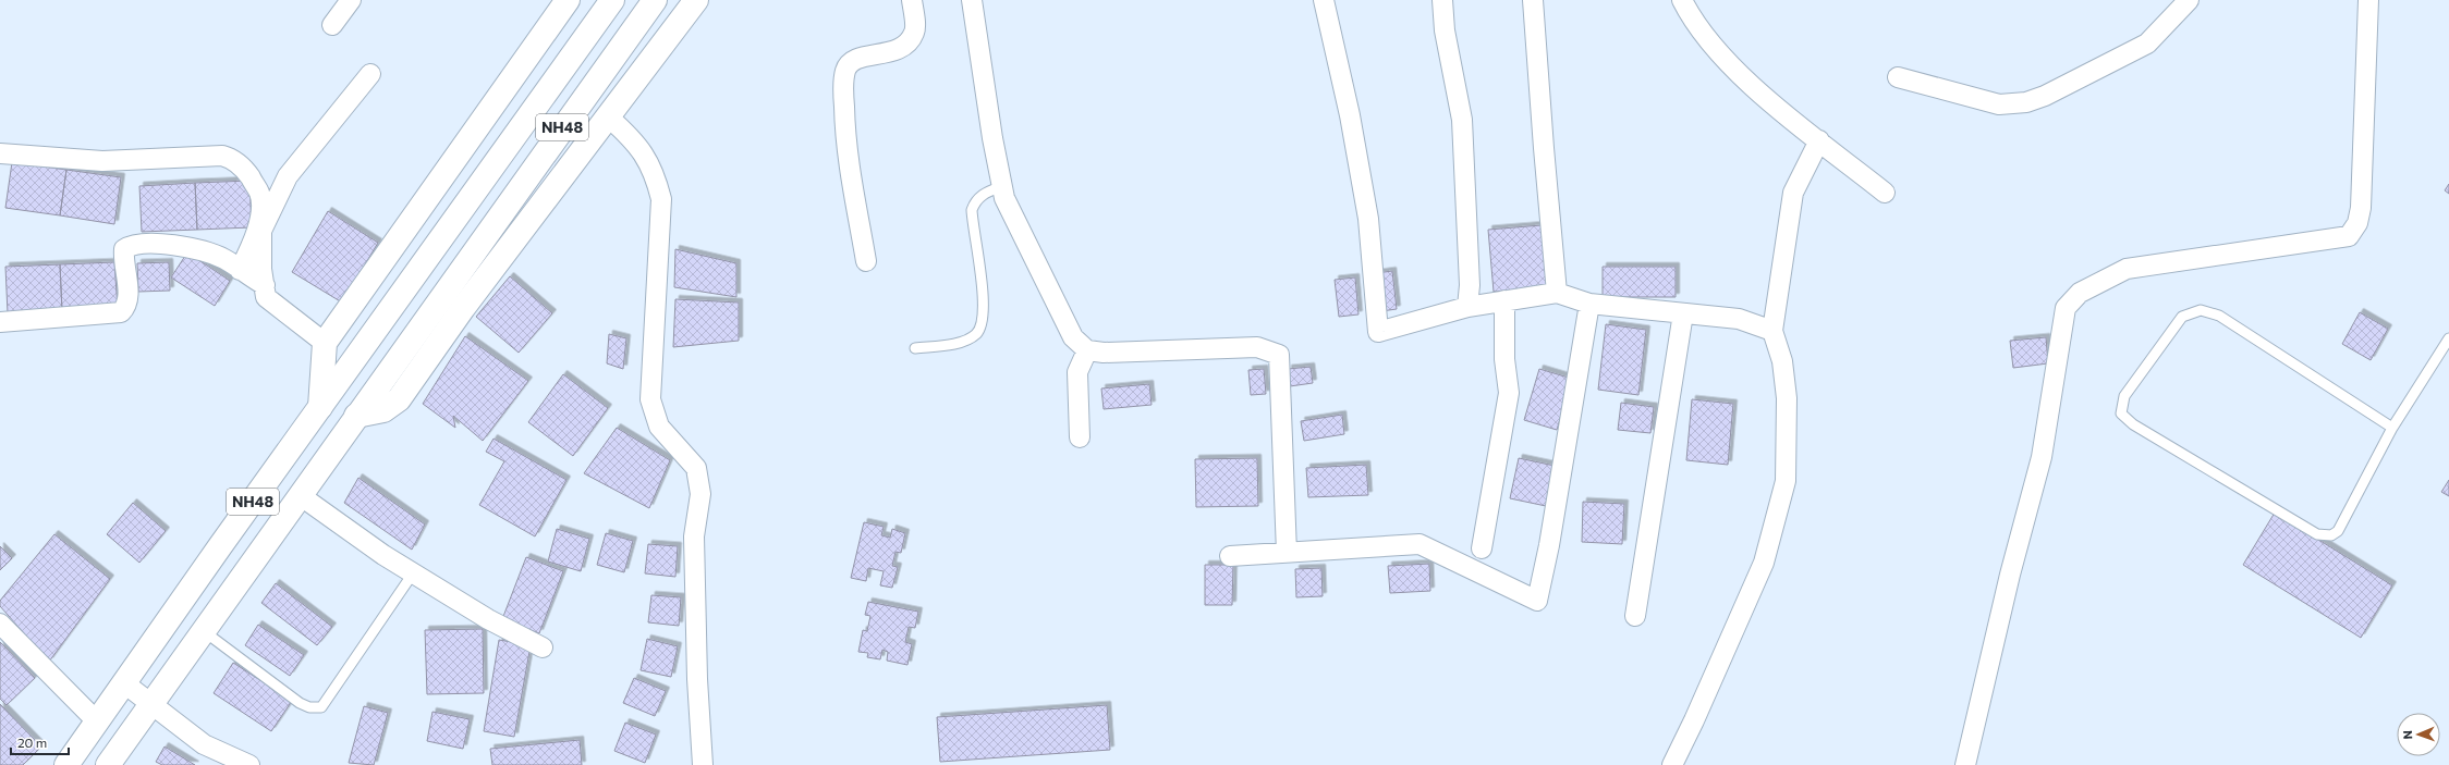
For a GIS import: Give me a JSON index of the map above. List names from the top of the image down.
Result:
{
  "streets": {
    "main road": ["NH48"]
  },
  "scale_bar": "20 m",
  "north": "left"
}
